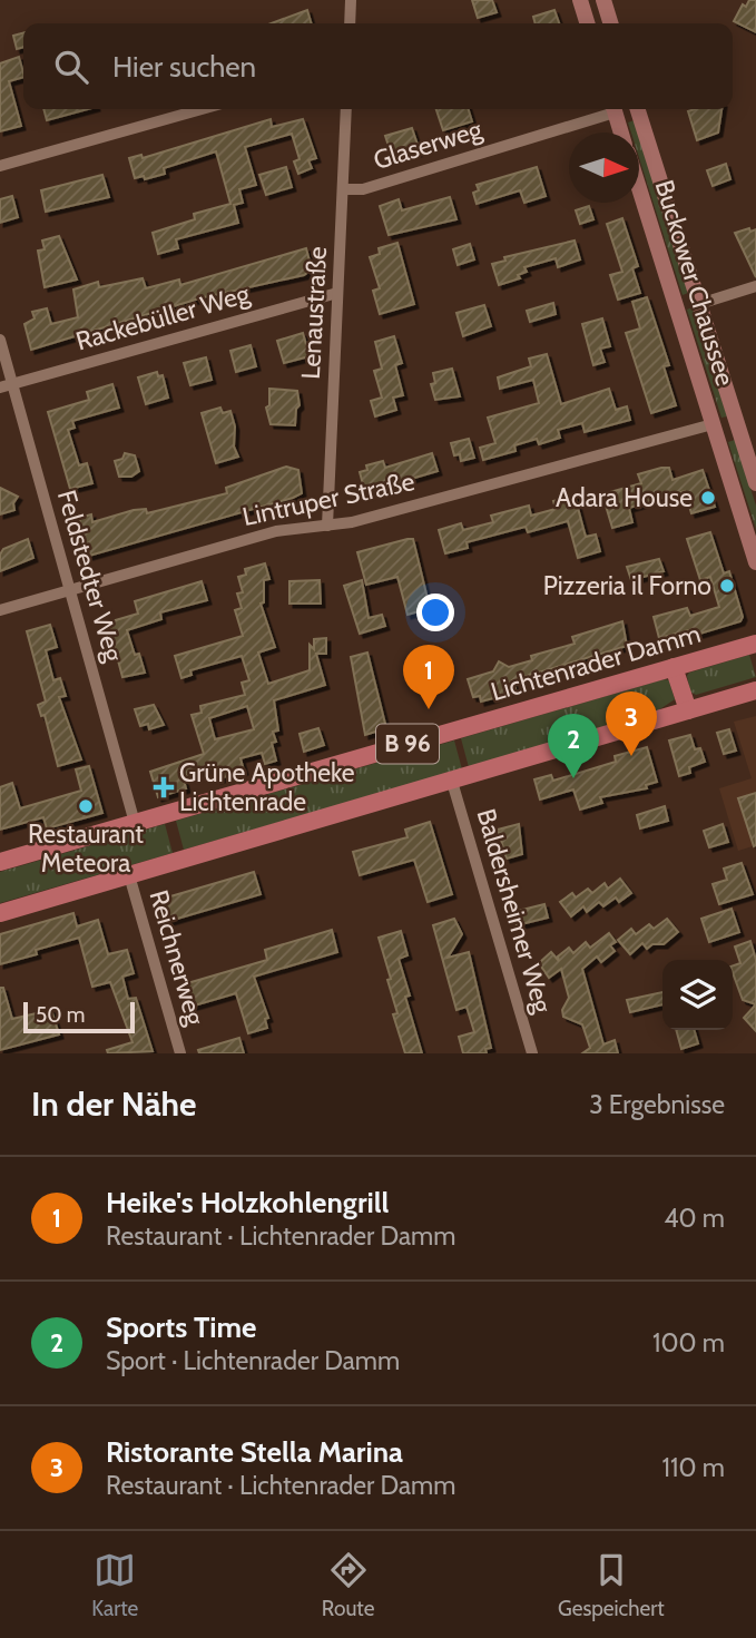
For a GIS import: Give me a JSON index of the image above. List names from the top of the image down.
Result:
{
  "streets": {
    "main road": ["Buckower Chaussee", "Lichtenrader Damm", "B 96"],
    "street": [
      "Glaserweg",
      "Lenaustraße",
      "Rackebüller Weg",
      "Lintruper Straße",
      "Feldstedter Weg",
      "Baldersheimer Weg",
      "Reichnerweg"
    ]
  },
  "crossings": [
    ["Glaserweg", "Lenaustraße"],
    ["Buckower Chaussee", "Lintruper Straße"],
    ["Lenaustraße", "Rackebüller Weg"],
    ["Lenaustraße", "Lintruper Straße"],
    ["Rackebüller Weg", "Feldstedter Weg"],
    ["Lintruper Straße", "Feldstedter Weg"],
    ["Feldstedter Weg", "Lichtenrader Damm"],
    ["B 96", "Baldersheimer Weg"],
    ["B 96", "Reichnerweg"]
  ],
  "places": {
    "other": ["Adara House", "Pizzeria il Forno", "Restaurant Meteora"],
    "health": ["Grüne Apotheke Lichtenrade"]
  },
  "scale_bar": "50 m",
  "north": "right",
  "page": {
    "search": "Hier suchen",
    "pins": ["1", "3", "2"],
    "scale": "50 m",
    "heading": ["In der Nähe", "3 Ergebnisse"],
    "list": [
      {
        "mark": "1",
        "name": "Heike's Holzkohlengrill",
        "note": "Restaurant · Lichtenrader Damm",
        "value": "40 m"
      },
      {
        "mark": "2",
        "name": "Sports Time",
        "note": "Sport · Lichtenrader Damm",
        "value": "100 m"
      },
      {
        "mark": "3",
        "name": "Ristorante Stella Marina",
        "note": "Restaurant · Lichtenrader Damm",
        "value": "110 m"
      }
    ],
    "nav": ["Karte", "Route", "Gespeichert"]
  }
}
